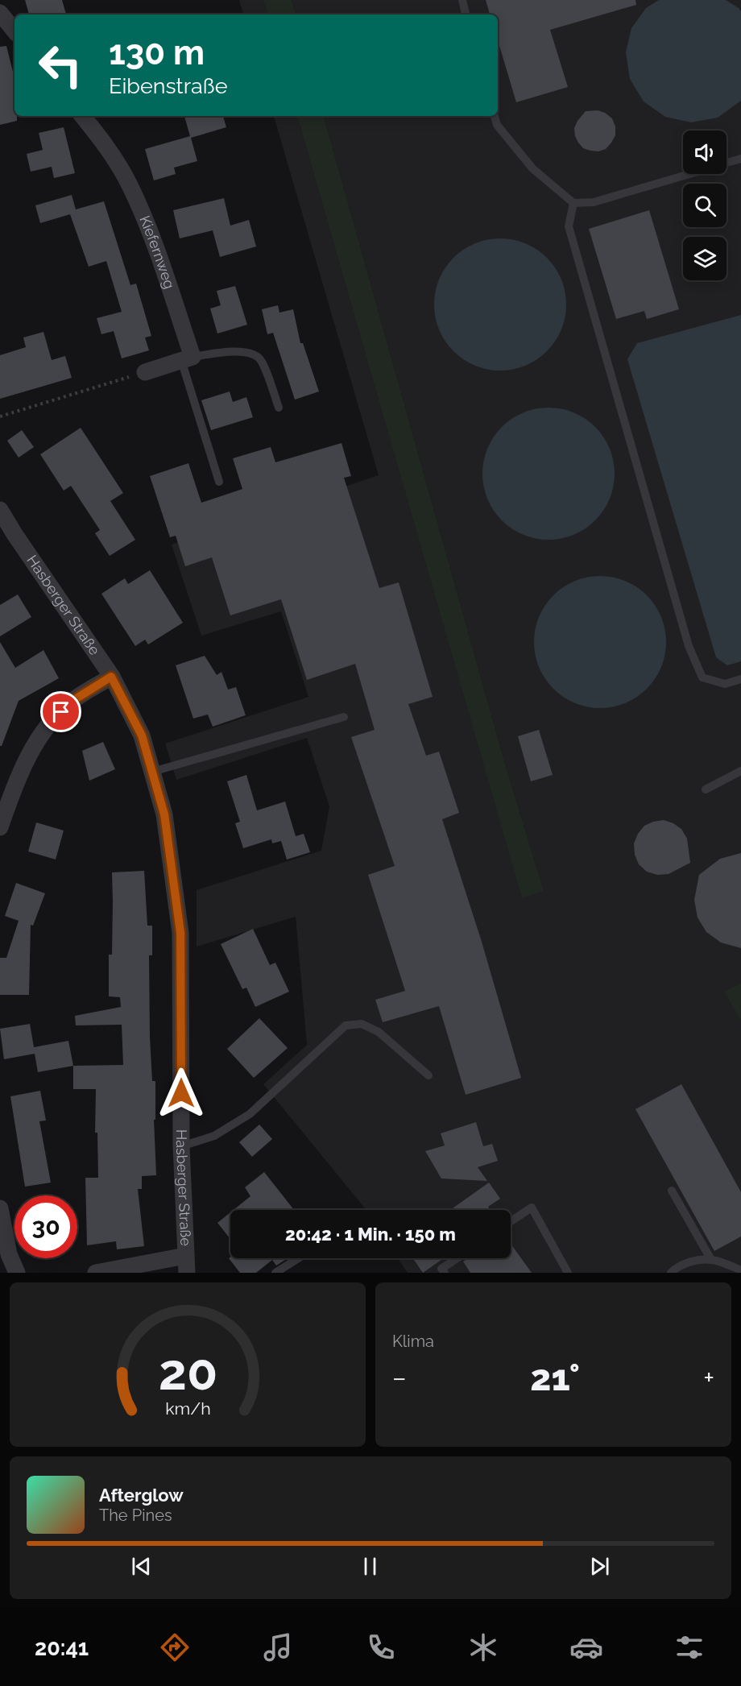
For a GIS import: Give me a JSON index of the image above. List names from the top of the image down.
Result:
{
  "streets": {
    "street": ["Kiefernweg", "Hasberger Straße"]
  },
  "page": {
    "turn": ["130 m", "Eibenstraße"],
    "limit": "30",
    "trip": "20:42 · 1 Min. · 150 m",
    "tile": "Klima",
    "heat": ["−", "21°", "+"],
    "song": ["Afterglow", "The Pines"],
    "tabs": "20:41",
    "gauge": ["20", "km/h"]
  }
}
